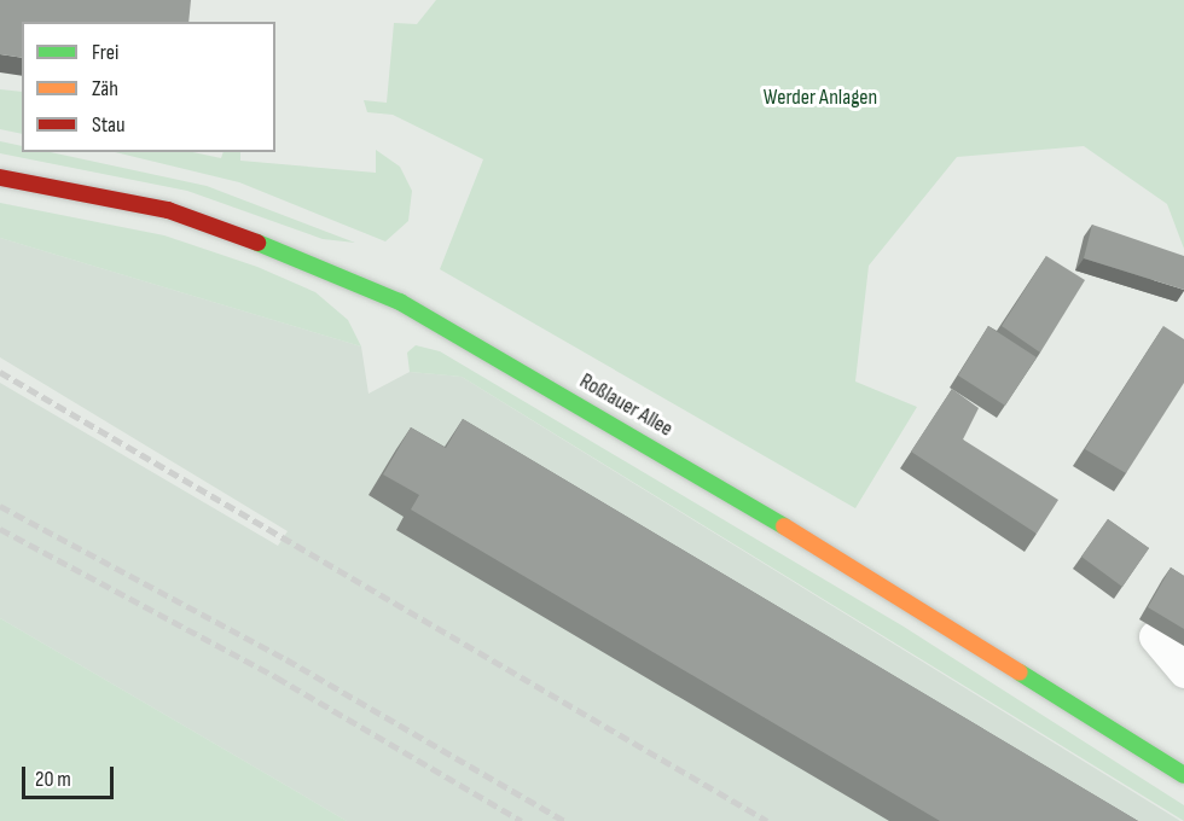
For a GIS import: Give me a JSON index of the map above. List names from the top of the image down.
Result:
{
  "streets": {
    "main road": ["Roßlauer Allee"]
  },
  "parks": ["Werder Anlagen"],
  "legend": ["Frei", "Zäh", "Stau"],
  "scale_bar": "20 m"
}
